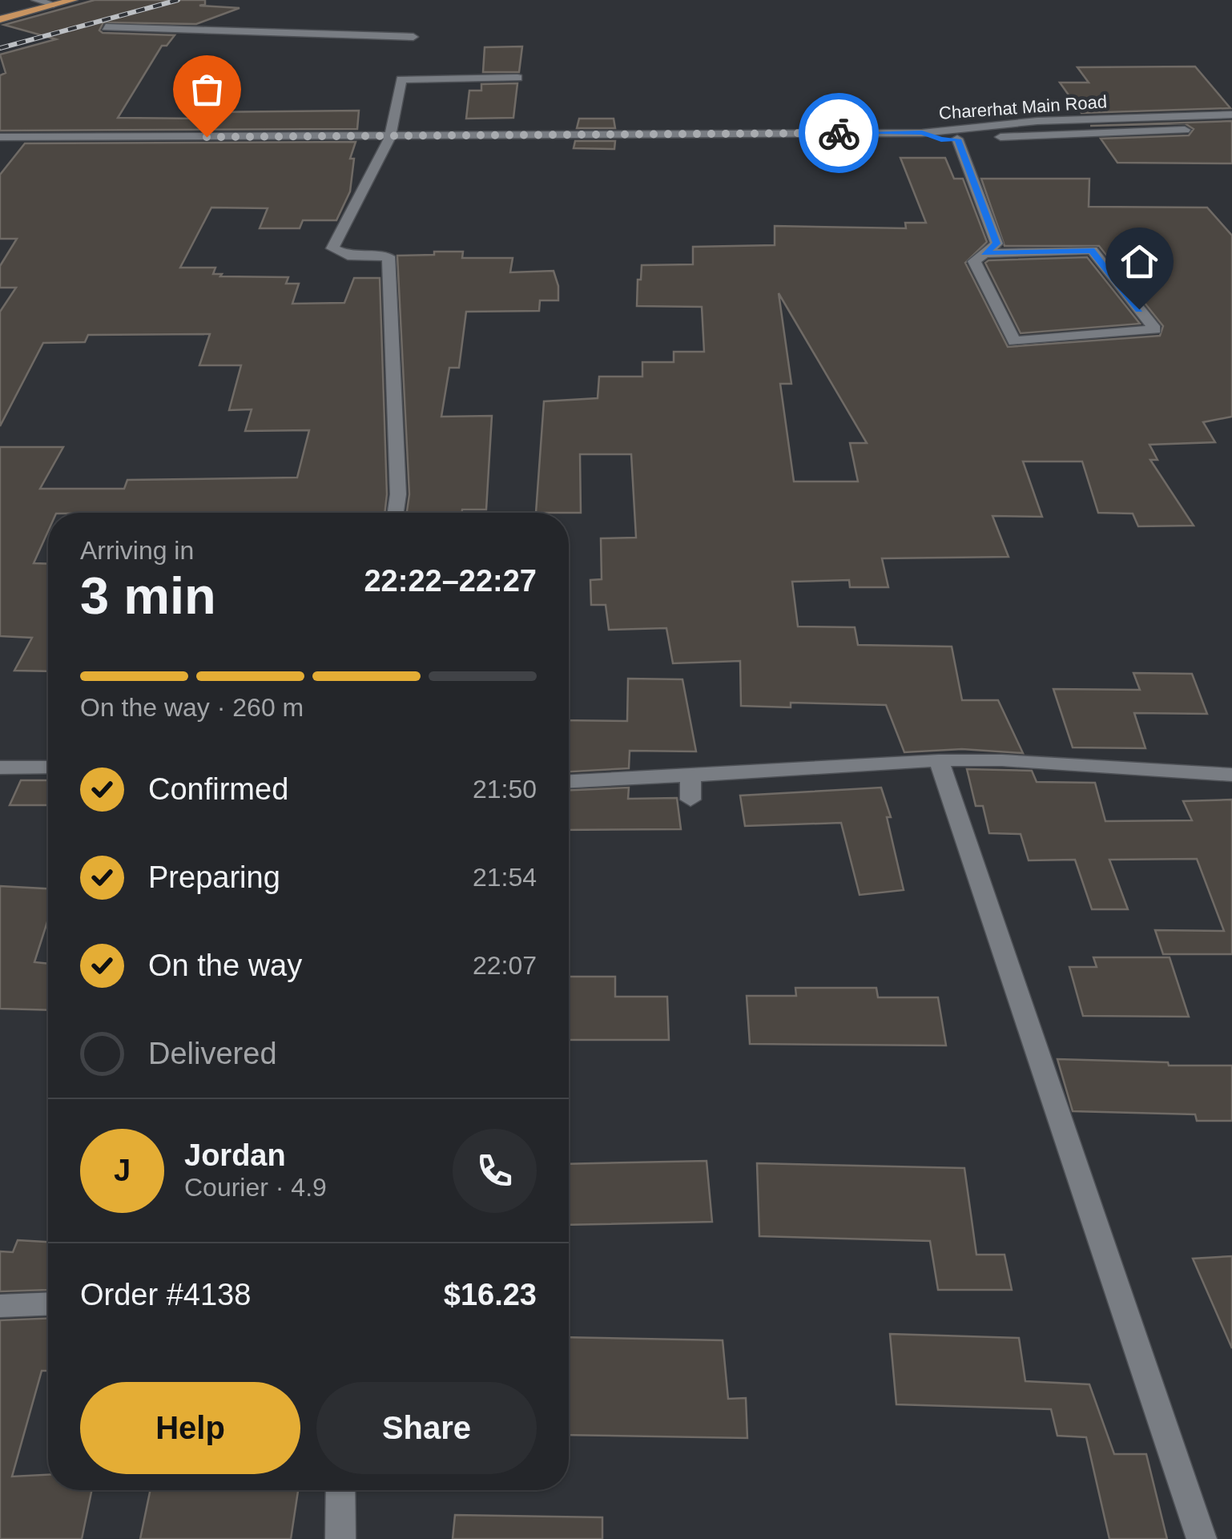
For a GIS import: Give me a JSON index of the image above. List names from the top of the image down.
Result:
{
  "streets": {
    "street": ["Charerhat Main Road"]
  },
  "page": {
    "heading": ["3 min", "Arriving in", "22:22–22:27"],
    "panel": [
      "Jordan",
      "Courier · 4.9",
      "Order #4138",
      "$16.23"
    ],
    "bar": "On the way · 260 m",
    "list": [
      ["Confirmed", "21:50"],
      ["Preparing", "21:54"],
      ["On the way", "22:07"],
      "Delivered"
    ],
    "round": "J",
    "buttons": ["Help", "Share"]
  }
}
